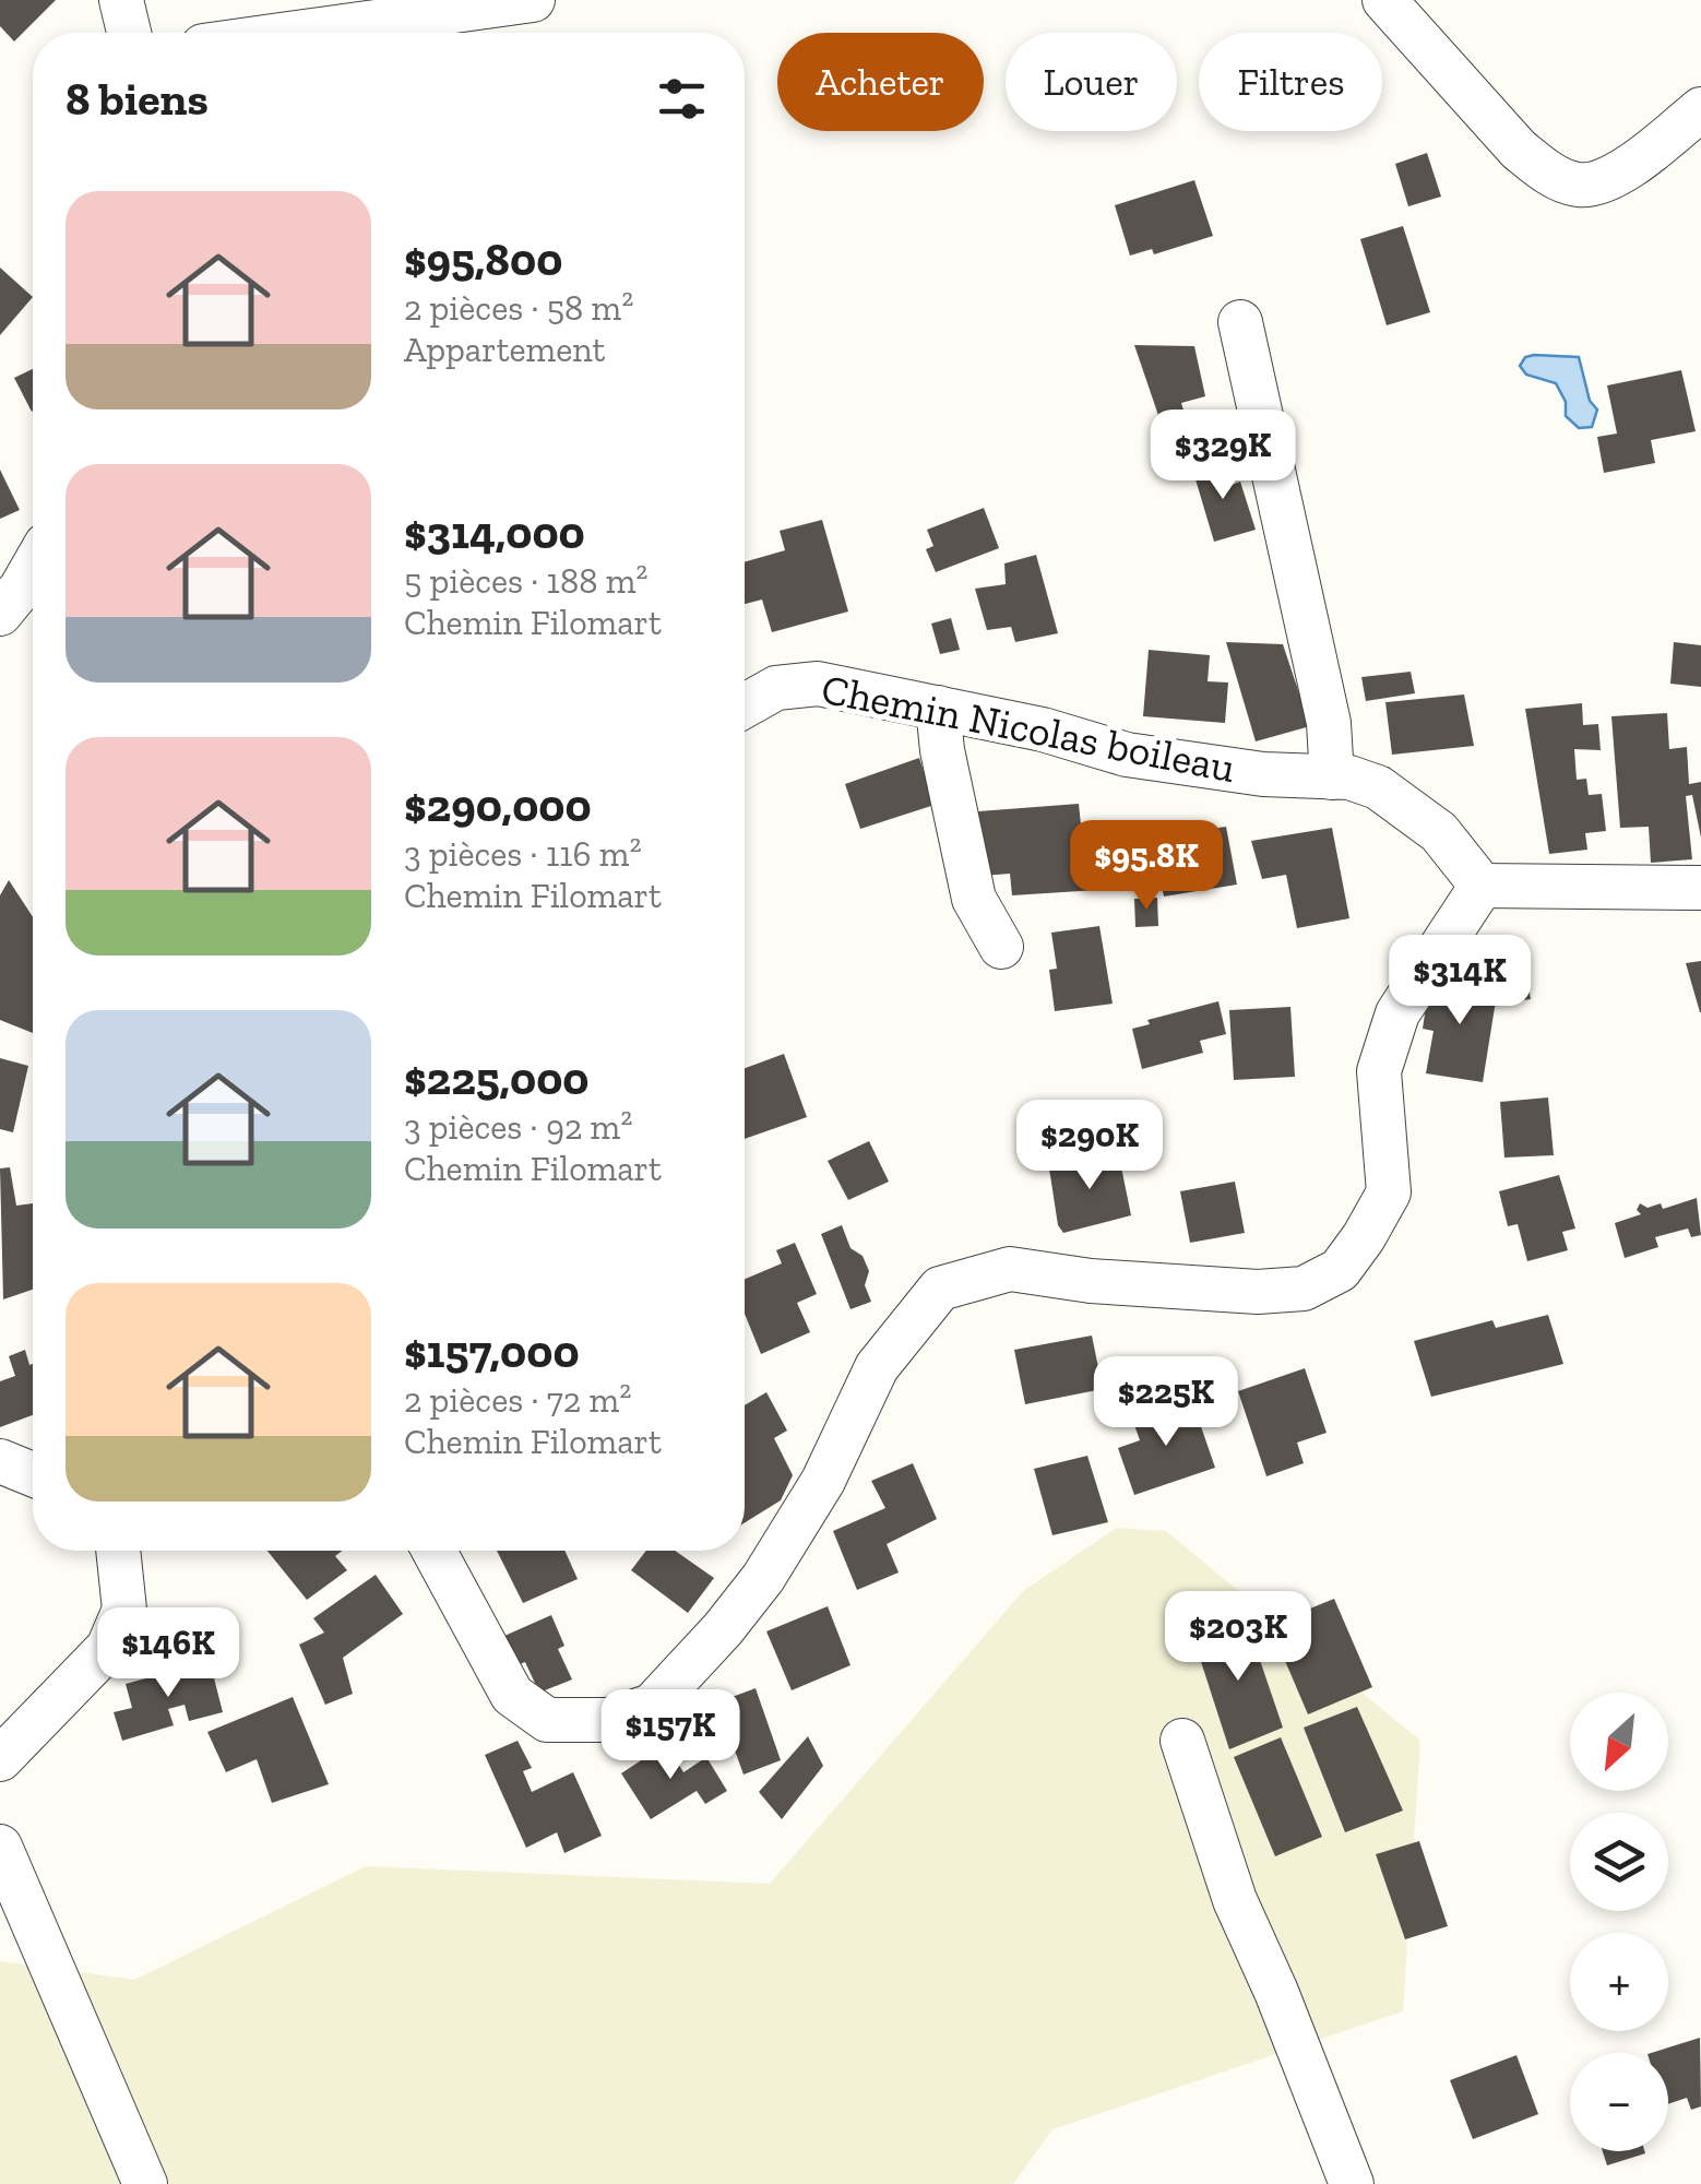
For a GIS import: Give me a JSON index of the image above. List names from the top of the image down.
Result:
{
  "streets": {
    "street": ["Chemin Nicolas boileau"]
  },
  "north": "bottom left",
  "page": {
    "chip": ["Acheter", "Louer", "Filtres"],
    "heading": "8 biens",
    "list": [
      {
        "name": "$95,800",
        "note": "2 pièces · 58 m² · Appartement"
      },
      {
        "name": "$314,000",
        "note": "5 pièces · 188 m² · Chemin Filomart"
      },
      {
        "name": "$290,000",
        "note": "3 pièces · 116 m² · Chemin Filomart"
      },
      {
        "name": "$225,000",
        "note": "3 pièces · 92 m² · Chemin Filomart"
      },
      {
        "name": "$157,000",
        "note": "2 pièces · 72 m² · Chemin Filomart"
      }
    ],
    "price": [
      "$329K",
      "$95.8K",
      "$314K",
      "$290K",
      "$225K",
      "$203K",
      "$146K",
      "$157K"
    ],
    "map_buttons": ["+", "−"]
  }
}
